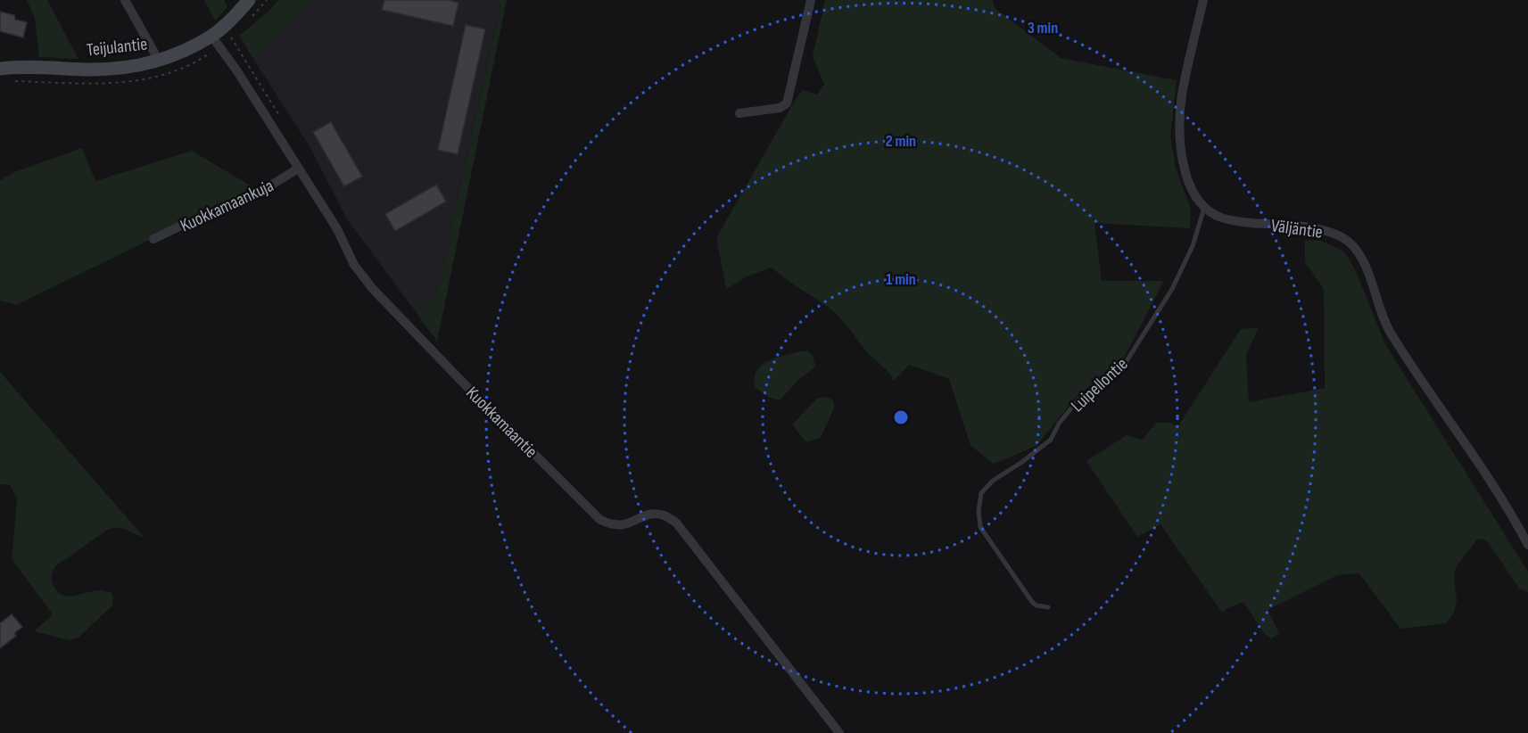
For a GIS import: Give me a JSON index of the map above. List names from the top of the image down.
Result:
{
  "streets": {
    "street": [
      "Teijulantie",
      "Kuokkamaankuja",
      "Väljäntie",
      "Kuokkamaantie"
    ],
    "lane": ["Luipellontie"]
  },
  "crossings": [
    ["Teijulantie", "Kuokkamaantie"],
    ["Kuokkamaankuja", "Kuokkamaantie"],
    ["Väljäntie", "Luipellontie"]
  ],
  "rings": ["3 min", "2 min", "1 min"]
}
